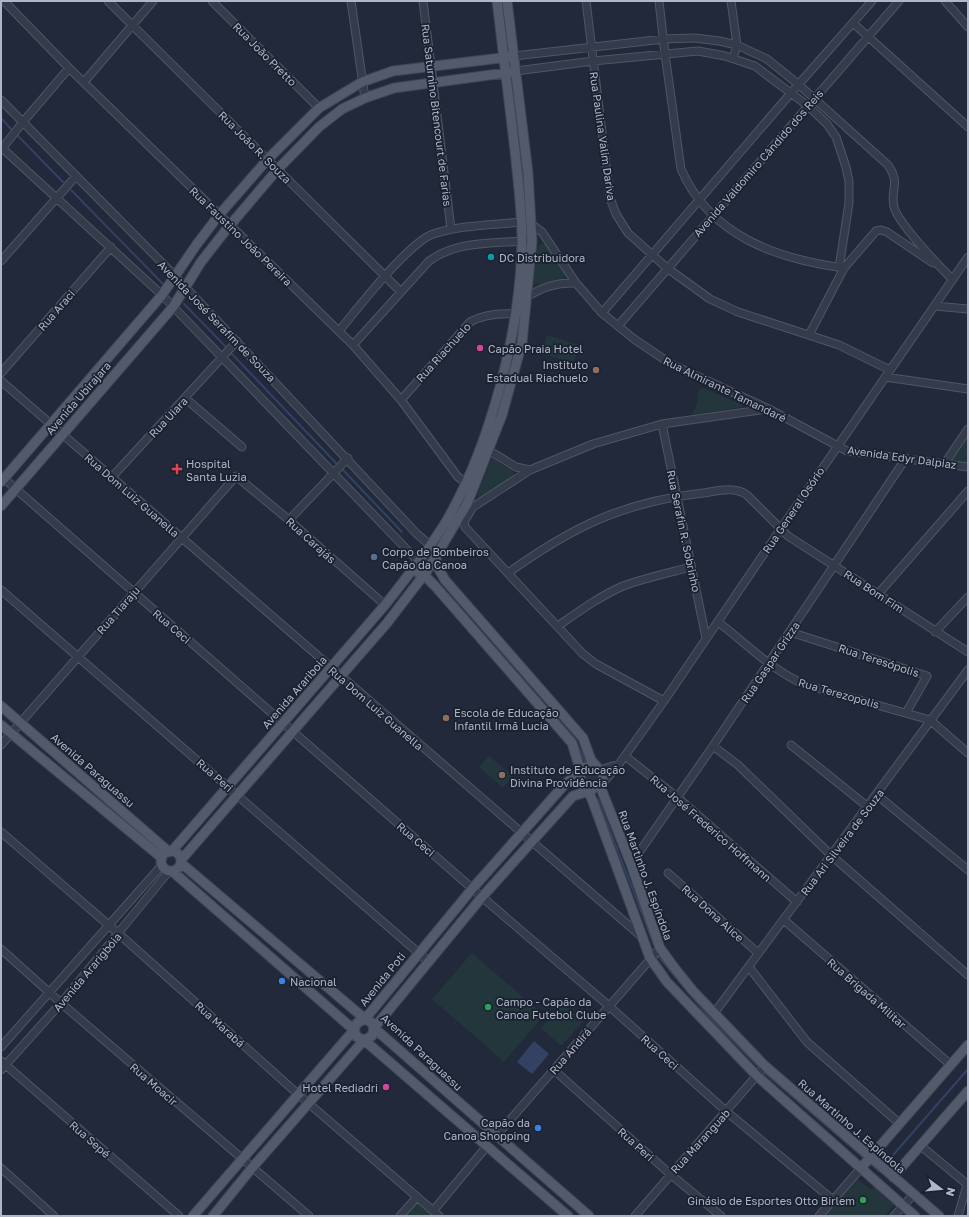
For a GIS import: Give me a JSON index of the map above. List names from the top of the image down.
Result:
{
  "streets": {
    "main road": [
      "Avenida Ubirajara",
      "Avenida Arariboia",
      "Avenida Paraguassu",
      "Rua Martinho J. Espíndola",
      "Avenida Poti"
    ],
    "street": [
      "Rua João Pretto",
      "Rua Saturnino Bitencourt de Farias",
      "Rua Paulina Valim Dariva",
      "Rua João R. Souza",
      "Avenida Valdomiro Cândido dos Reis",
      "Rua Faustino João Pereira",
      "Rua Araci",
      "Avenida José Serafim de Souza",
      "Rua Riachuelo",
      "Rua Almirante Tamandaré",
      "Rua Uiara",
      "Avenida Edyr Dalpiaz",
      "Rua Dom Luiz Guanella",
      "Rua General Osório",
      "Rua Serafin R. Sobrinho",
      "Rua Carajás",
      "Rua Bom Fim",
      "Rua Tiaraju",
      "Rua Ceci",
      "Rua Teresópolis",
      "Rua Gaspar Grizza",
      "Rua Terezopolis",
      "Rua Peri",
      "Rua José Frederico Hoffmann",
      "Rua Ari Silveira de Souza",
      "Rua Dona Alice",
      "Avenida Ararigbóia",
      "Rua Brigada Militar",
      "Rua Marabá",
      "Rua Andirá",
      "Rua Moacir",
      "Rua Sepé",
      "Rua Maranguab"
    ]
  },
  "crossings": [
    ["Rua João Pretto", "Avenida Ubirajara"],
    ["Rua Saturnino Bitencourt de Farias", "Avenida Ubirajara"],
    ["Rua Paulina Valim Dariva", "Avenida Valdomiro Cândido dos Reis"],
    ["Rua Paulina Valim Dariva", "Rua General Osório"],
    ["Rua João R. Souza", "Avenida Ubirajara"],
    ["Avenida Valdomiro Cândido dos Reis", "Rua Almirante Tamandaré"],
    ["Rua Faustino João Pereira", "Rua Riachuelo"],
    ["Rua Faustino João Pereira", "Avenida Ubirajara"],
    ["Rua Faustino João Pereira", "Avenida Arariboia"],
    ["Rua Araci", "Avenida José Serafim de Souza"],
    ["Avenida José Serafim de Souza", "Avenida Ubirajara"],
    ["Avenida José Serafim de Souza", "Rua Uiara"],
    ["Avenida José Serafim de Souza", "Avenida Arariboia"],
    ["Avenida José Serafim de Souza", "Rua Martinho J. Espíndola"],
    ["Rua Riachuelo", "Avenida Arariboia"],
    ["Rua Almirante Tamandaré", "Avenida Edyr Dalpiaz"],
    ["Rua Almirante Tamandaré", "Rua General Osório"],
    ["Avenida Ubirajara", "Rua Dom Luiz Guanella"],
    ["Avenida Ubirajara", "Rua Ceci"],
    ["Avenida Ubirajara", "Avenida Arariboia"],
    ["Rua Uiara", "Rua Dom Luiz Guanella"],
    ["Avenida Edyr Dalpiaz", "Rua General Osório"],
    ["Avenida Edyr Dalpiaz", "Rua Gaspar Grizza"],
    ["Rua Dom Luiz Guanella", "Rua Tiaraju"],
    ["Rua Dom Luiz Guanella", "Avenida Arariboia"],
    ["Rua Dom Luiz Guanella", "Avenida Poti"],
    ["Rua General Osório", "Rua Serafin R. Sobrinho"],
    ["Rua General Osório", "Rua Bom Fim"],
    ["Rua General Osório", "Rua Terezopolis"],
    ["Rua General Osório", "Rua José Frederico Hoffmann"],
    ["Rua General Osório", "Rua Martinho J. Espíndola"],
    ["Rua General Osório", "Avenida Poti"],
    ["Rua Serafin R. Sobrinho", "Rua Bom Fim"],
    ["Rua Carajás", "Rua Tiaraju"],
    ["Rua Carajás", "Avenida Arariboia"],
    ["Rua Bom Fim", "Rua Gaspar Grizza"],
    ["Rua Tiaraju", "Rua Ceci"],
    ["Rua Tiaraju", "Avenida Paraguassu"],
    ["Rua Tiaraju", "Rua Peri"],
    ["Rua Ceci", "Avenida Arariboia"],
    ["Rua Ceci", "Avenida Poti"],
    ["Rua Ceci", "Rua Andirá"],
    ["Rua Ceci", "Rua Maranguab"],
    ["Rua Teresópolis", "Rua Gaspar Grizza"],
    ["Rua Teresópolis", "Rua Terezopolis"],
    ["Rua Gaspar Grizza", "Rua Terezopolis"],
    ["Rua Gaspar Grizza", "Rua José Frederico Hoffmann"],
    ["Rua Gaspar Grizza", "Rua Martinho J. Espíndola"],
    ["Avenida Arariboia", "Avenida Paraguassu"],
    ["Avenida Arariboia", "Rua Peri"],
    ["Avenida Arariboia", "Rua Martinho J. Espíndola"],
    ["Avenida Arariboia", "Avenida Ararigbóia"],
    ["Rua Terezopolis", "Rua Ari Silveira de Souza"],
    ["Avenida Paraguassu", "Avenida Ararigbóia"],
    ["Avenida Paraguassu", "Avenida Poti"],
    ["Avenida Paraguassu", "Rua Andirá"],
    ["Rua Peri", "Avenida Poti"],
    ["Rua Peri", "Rua Andirá"],
    ["Rua Peri", "Rua Maranguab"],
    ["Rua José Frederico Hoffmann", "Rua Ari Silveira de Souza"],
    ["Rua Ari Silveira de Souza", "Rua Martinho J. Espíndola"],
    ["Rua Ari Silveira de Souza", "Rua Dona Alice"],
    ["Rua Ari Silveira de Souza", "Rua Brigada Militar"],
    ["Rua Martinho J. Espíndola", "Avenida Poti"],
    ["Rua Martinho J. Espíndola", "Rua Andirá"],
    ["Rua Martinho J. Espíndola", "Rua Maranguab"],
    ["Avenida Ararigbóia", "Rua Marabá"],
    ["Avenida Ararigbóia", "Rua Moacir"],
    ["Avenida Ararigbóia", "Rua Sepé"],
    ["Avenida Poti", "Rua Marabá"],
    ["Avenida Poti", "Rua Moacir"]
  ],
  "places": {
    "other": [
      "DC Distribuidora",
      "Capão Praia Hotel",
      "Instituto Estadual Riachuelo",
      "Corpo de Bombeiros Capão da Canoa",
      "Escola de Educação Infantil Irmã Lucia",
      "Instituto de Educação Divina Providência",
      "Nacional",
      "Campo - Capão da Canoa Futebol Clube",
      "Hotel Rediadri",
      "Capão da Canoa Shopping",
      "Ginásio de Esportes Otto Birlem"
    ],
    "health": ["Hospital Santa Luzia"]
  },
  "north": "right"
}
